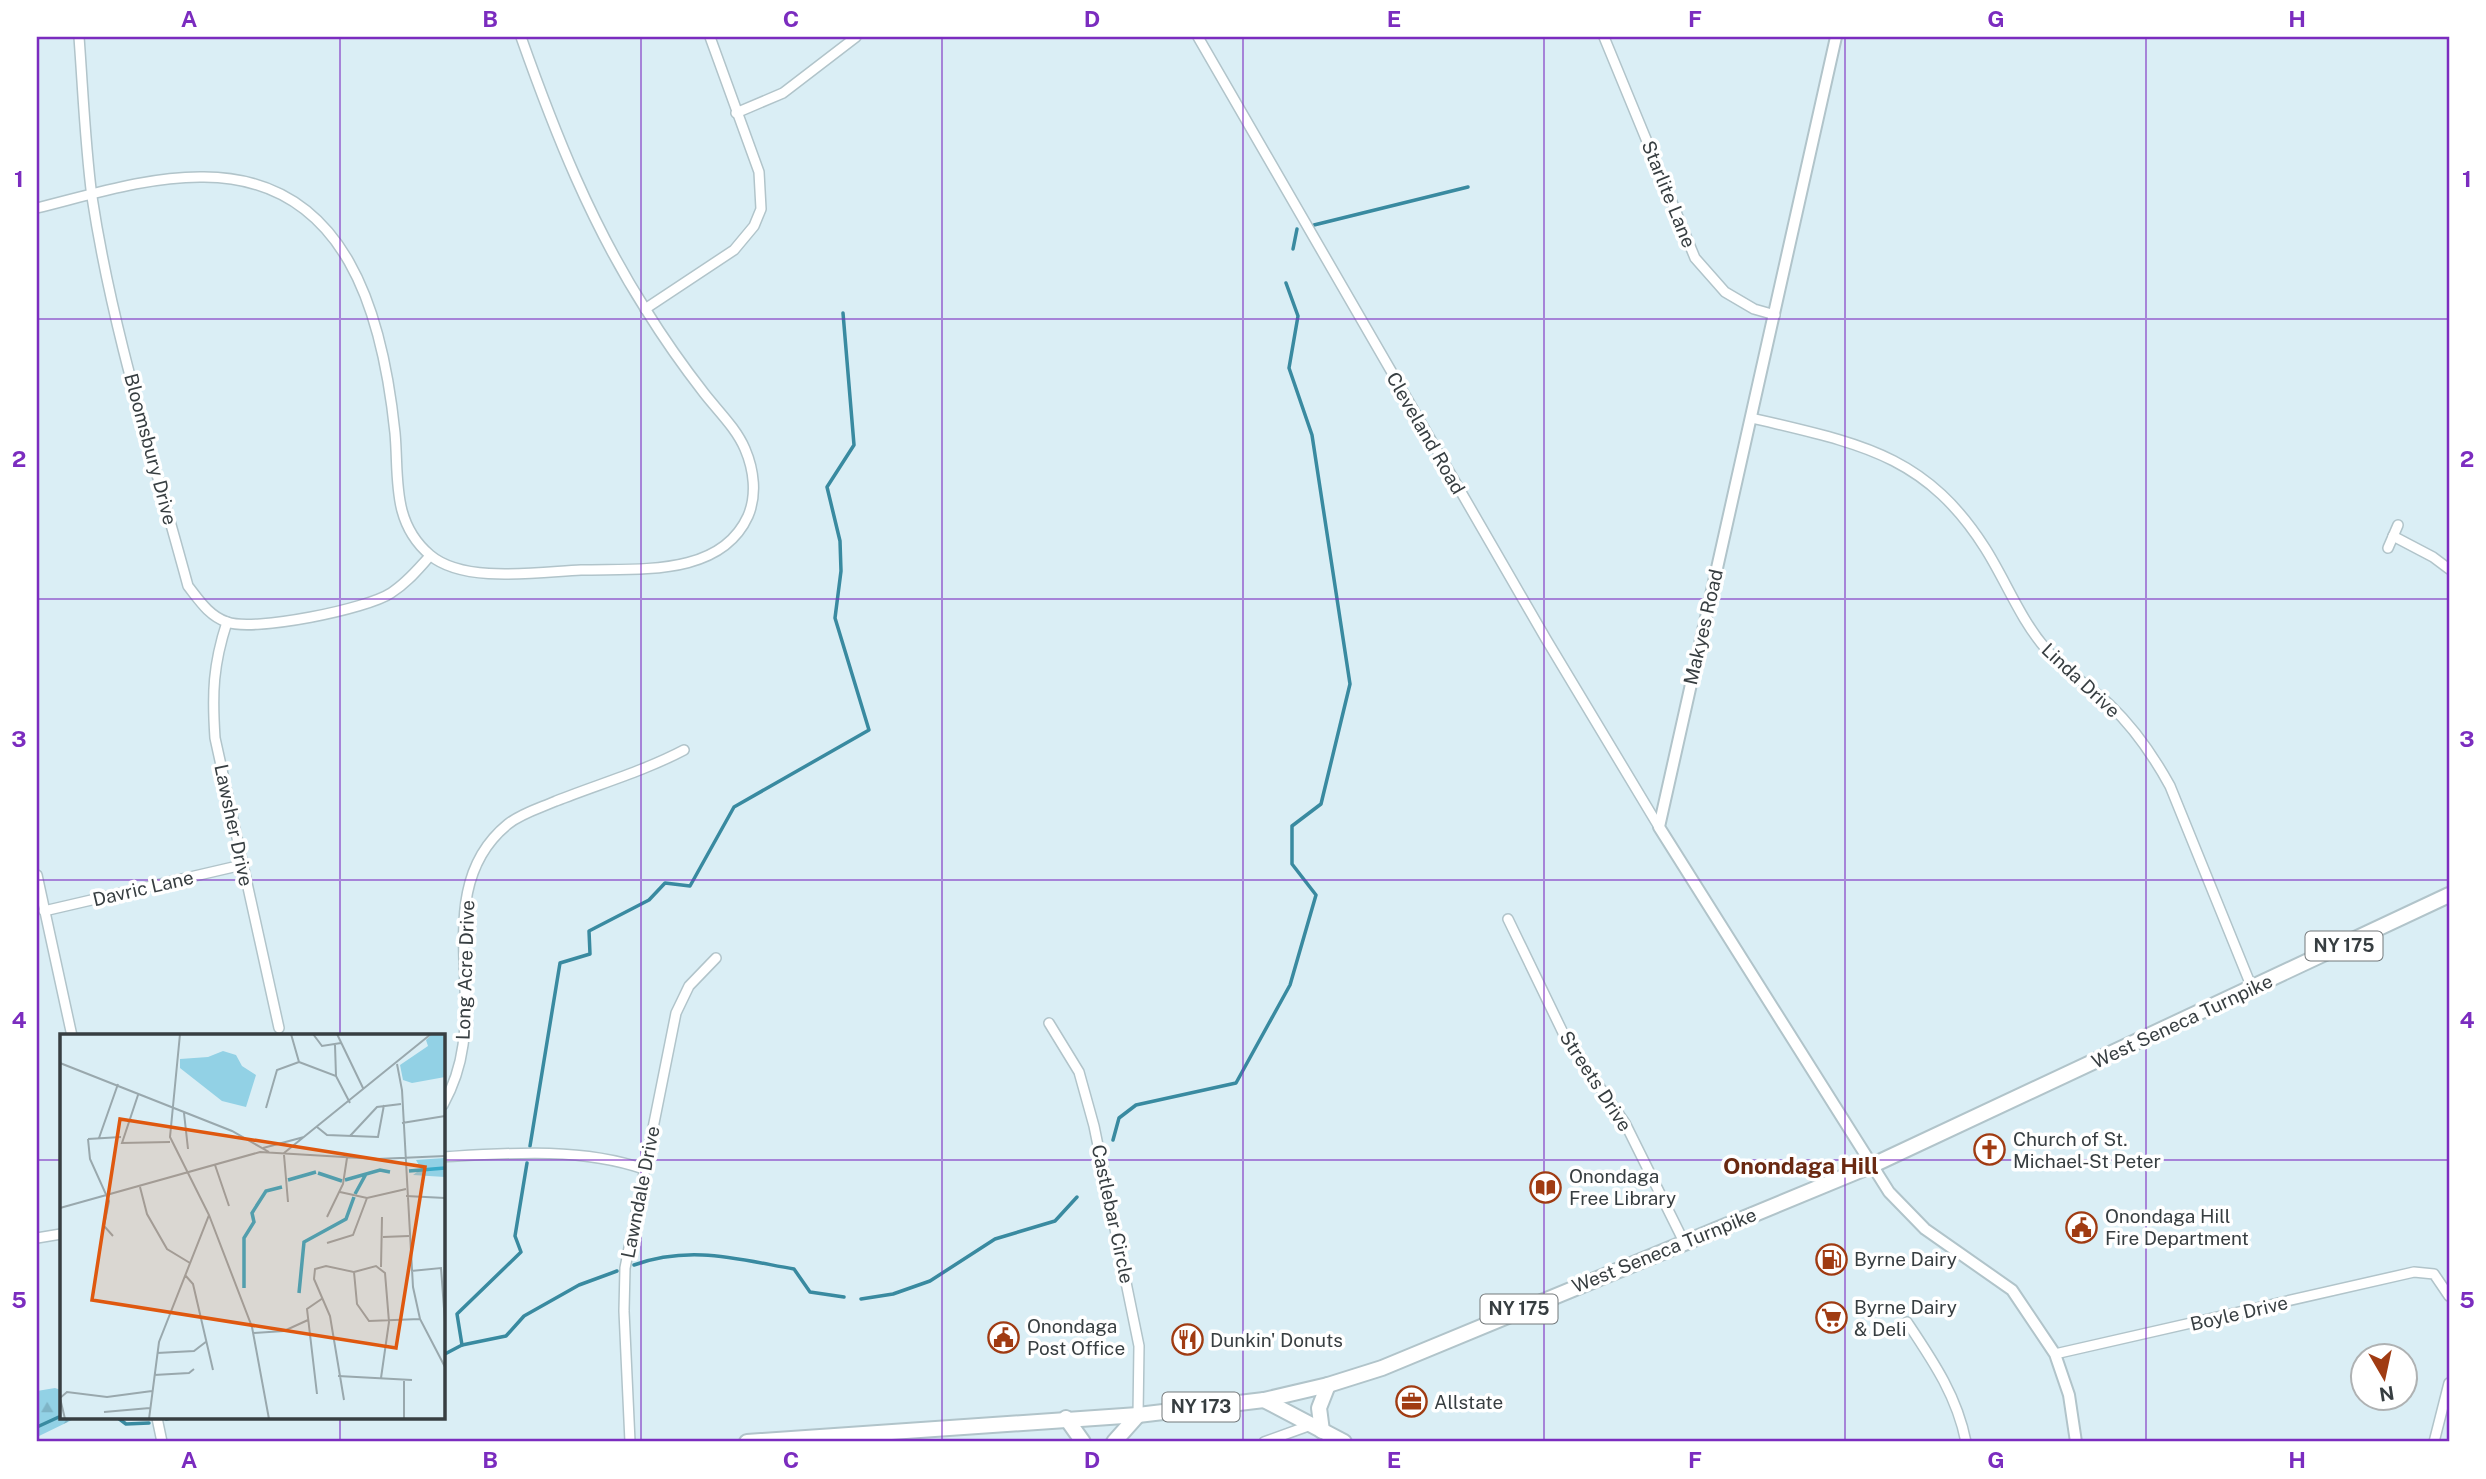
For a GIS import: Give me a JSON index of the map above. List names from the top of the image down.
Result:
{
  "streets": {
    "main road": ["NY 175", "West Seneca Turnpike", "NY 173"],
    "street": [
      "Starlite Lane",
      "Cleveland Road",
      "Bloomsbury Drive",
      "Makyes Road",
      "Linda Drive",
      "Lawsher Drive",
      "Davric Lane",
      "Long Acre Drive",
      "Streets Drive",
      "Lawndale Drive",
      "Castlebar Circle",
      "Boyle Drive"
    ]
  },
  "crossings": [
    ["Starlite Lane", "Makyes Road"],
    ["Cleveland Road", "Makyes Road"],
    ["Bloomsbury Drive", "Lawsher Drive"],
    ["Makyes Road", "Linda Drive"],
    ["Linda Drive", "West Seneca Turnpike"],
    ["Lawsher Drive", "Davric Lane"],
    ["West Seneca Turnpike", "Streets Drive"],
    ["West Seneca Turnpike", "Castlebar Circle"],
    ["West Seneca Turnpike", "NY 173"]
  ],
  "districts": ["Onondaga Hill"],
  "places": {
    "church": ["Church of St. Michael-St Peter"],
    "library": ["Onondaga Free Library"],
    "public building": ["Onondaga Hill Fire Department", "Onondaga Post Office"],
    "fuel station": ["Byrne Dairy"],
    "supermarket": ["Byrne Dairy & Deli"],
    "restaurant": ["Dunkin' Donuts"],
    "office": ["Allstate"]
  },
  "north": "bottom",
  "grid": {
    "columns": [
      "A",
      "B",
      "C",
      "D",
      "E",
      "F",
      "G",
      "H"
    ],
    "rows": [
      "1",
      "2",
      "3",
      "4",
      "5"
    ]
  }
}
